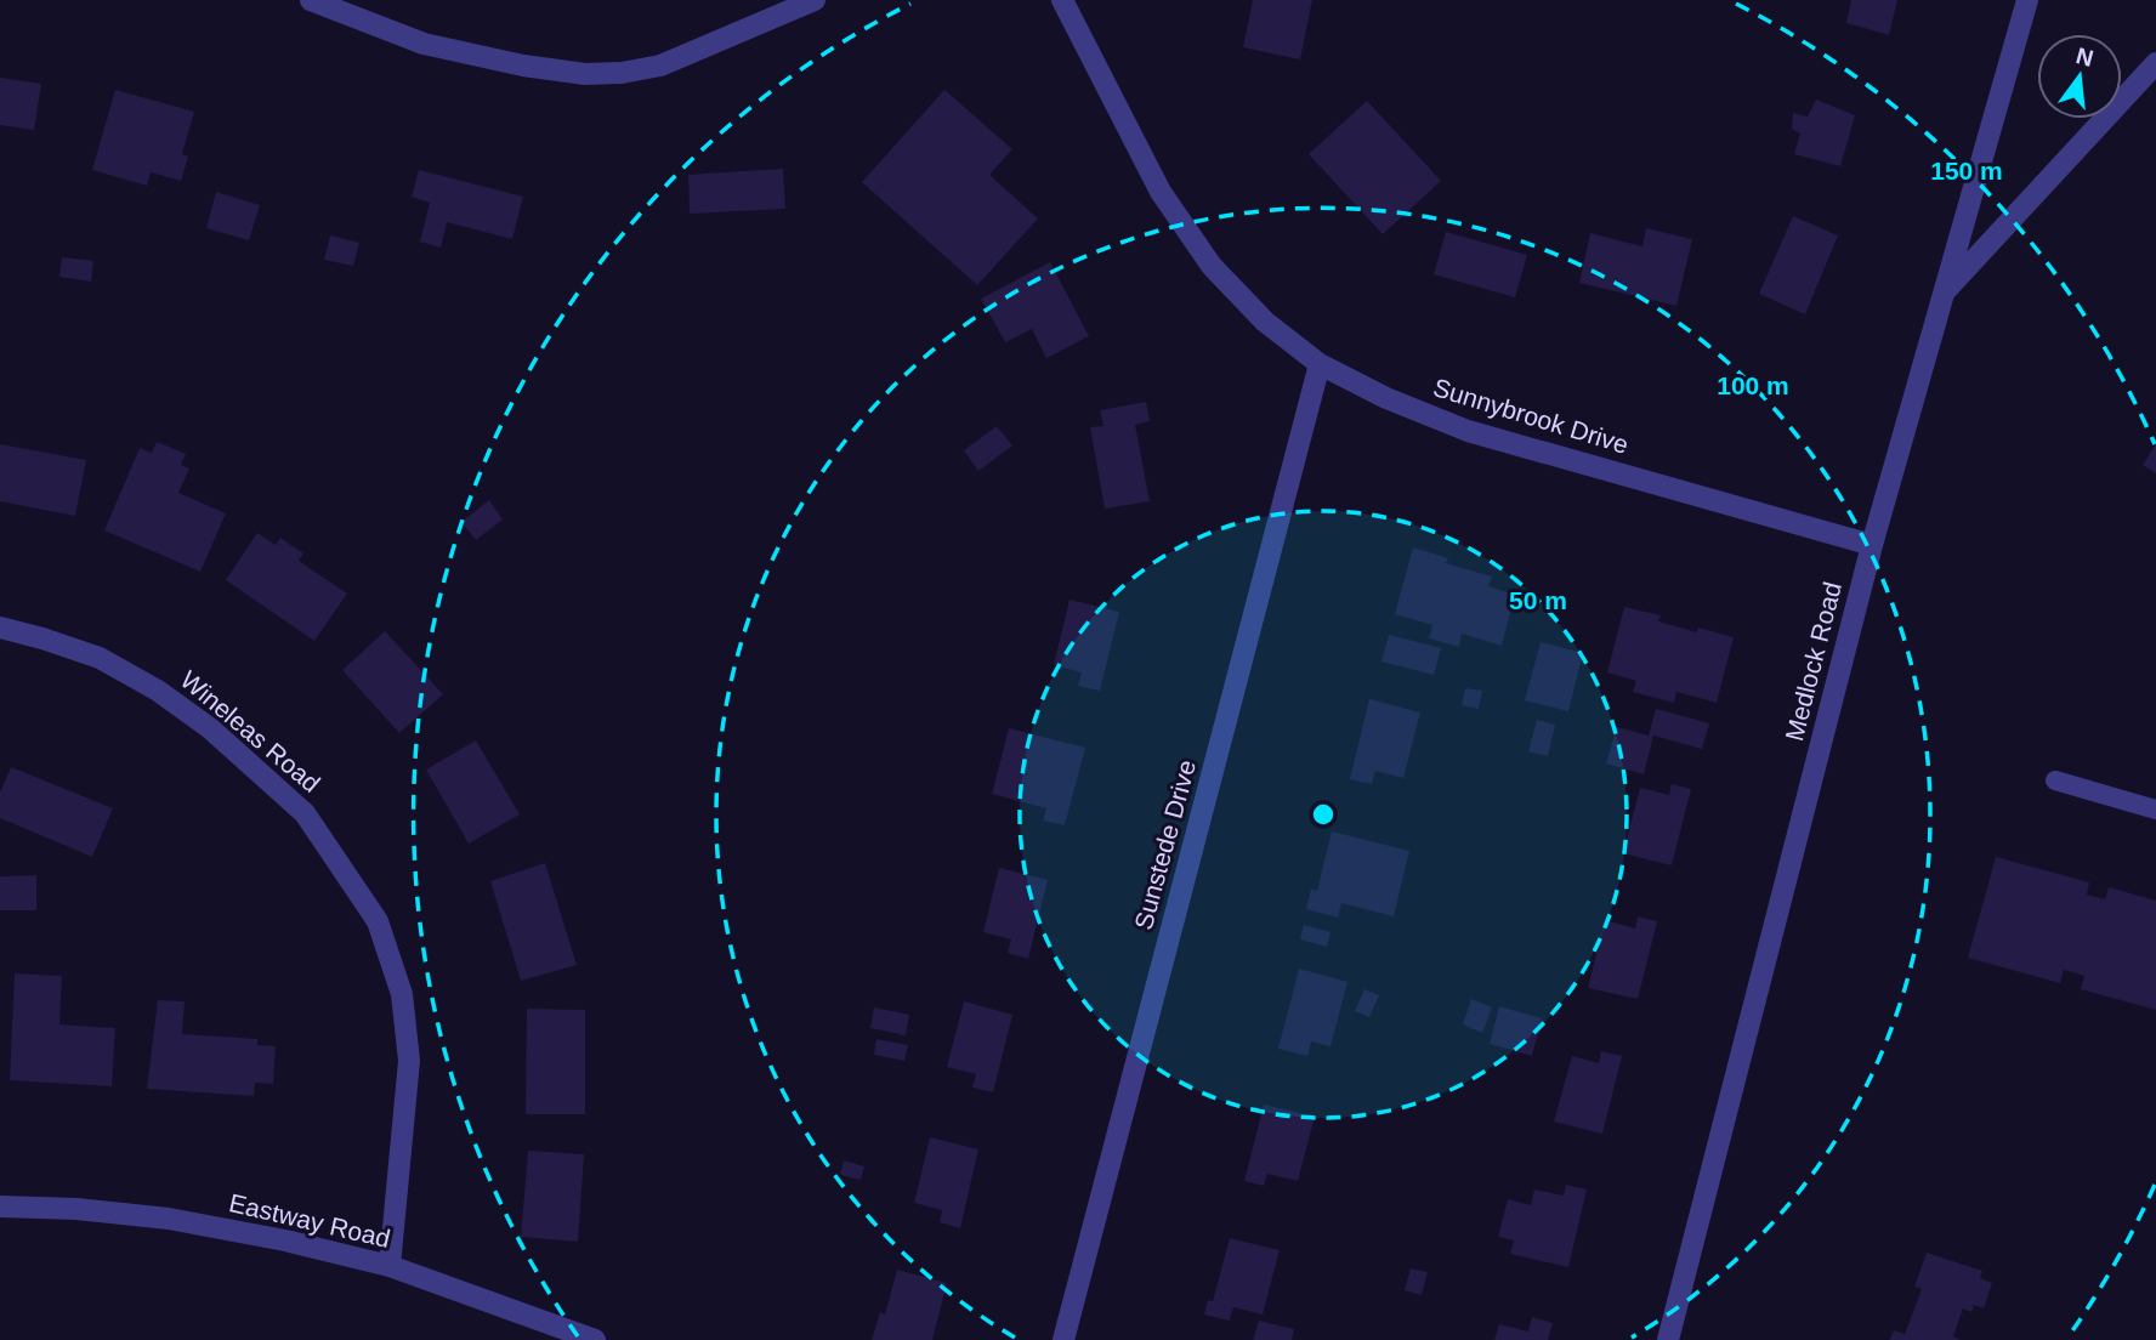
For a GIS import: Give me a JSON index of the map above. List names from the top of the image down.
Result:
{
  "streets": {
    "street": [
      "Sunnybrook Drive",
      "Medlock Road",
      "Wineleas Road",
      "Sunstede Drive",
      "Eastway Road"
    ]
  },
  "crossings": [
    ["Sunnybrook Drive", "Medlock Road"],
    ["Sunnybrook Drive", "Sunstede Drive"],
    ["Wineleas Road", "Eastway Road"]
  ],
  "north": "top",
  "rings": ["150 m", "100 m", "50 m"]
}
